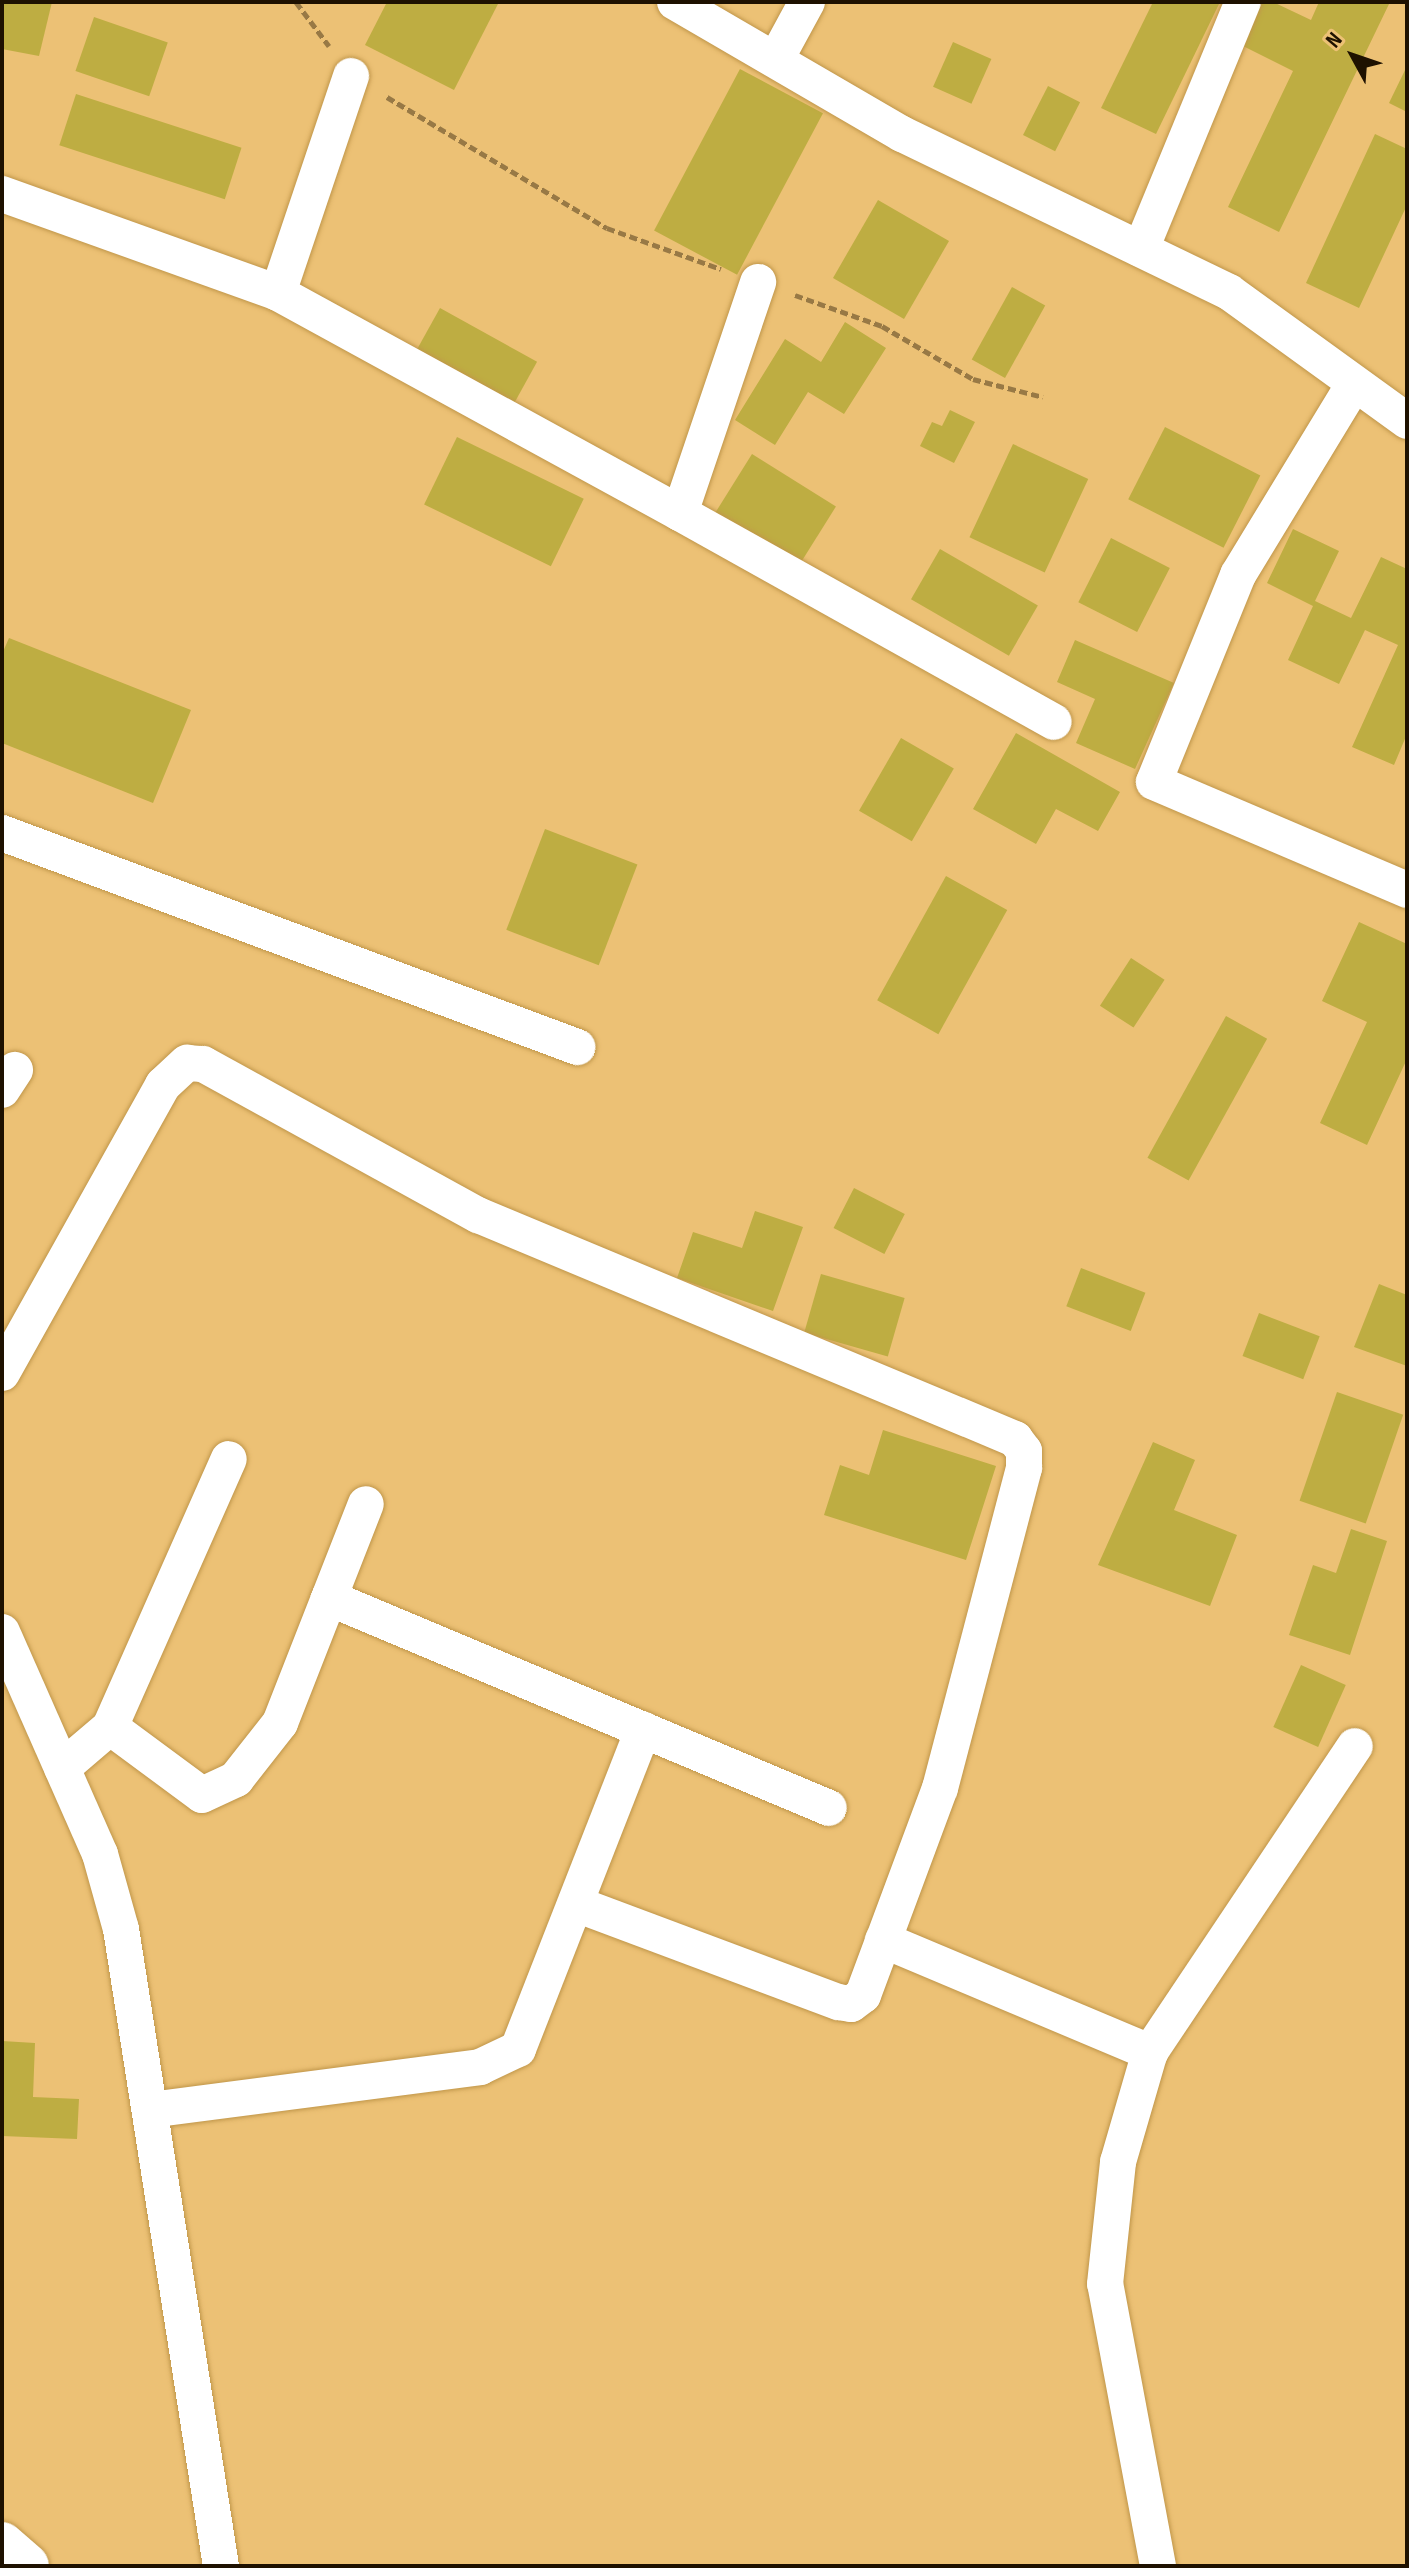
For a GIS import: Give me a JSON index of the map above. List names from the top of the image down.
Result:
{
  "north": "top left"
}
